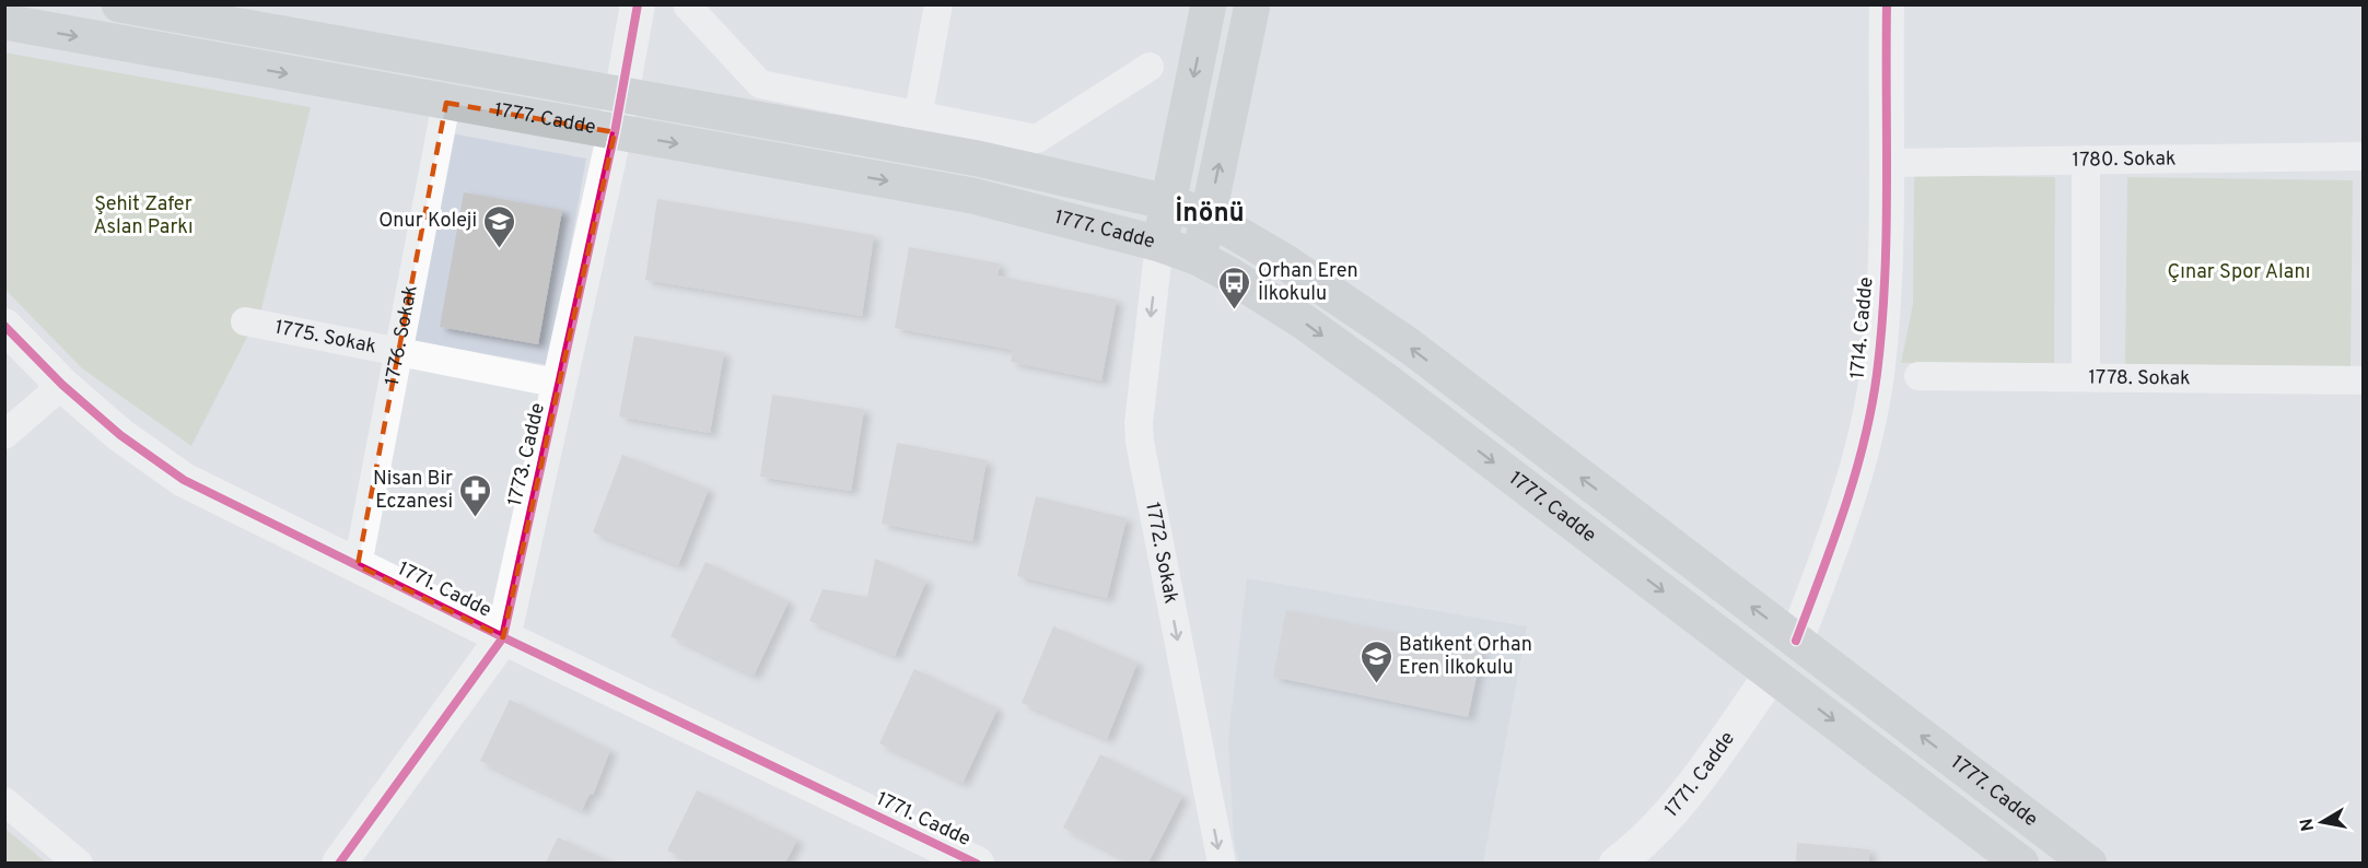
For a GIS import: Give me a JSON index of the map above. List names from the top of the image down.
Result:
{
  "streets": {
    "main road": ["1777. Cadde"],
    "street": [
      "1780. Sokak",
      "1714. Cadde",
      "1776. Sokak",
      "1775. Sokak",
      "1778. Sokak",
      "1773. Cadde",
      "1772. Sokak",
      "1771. Cadde"
    ]
  },
  "crossings": [
    ["1777. Cadde", "1714. Cadde"],
    ["1777. Cadde", "1776. Sokak"],
    ["1777. Cadde", "1773. Cadde"],
    ["1777. Cadde", "1772. Sokak"],
    ["1777. Cadde", "1771. Cadde"],
    ["1780. Sokak", "1714. Cadde"],
    ["1776. Sokak", "1775. Sokak"],
    ["1776. Sokak", "1771. Cadde"],
    ["1775. Sokak", "1773. Cadde"],
    ["1773. Cadde", "1771. Cadde"]
  ],
  "one_way": ["1772. Sokak"],
  "districts": ["İnönü"],
  "parks": ["Şehit Zafer Aslan Parkı", "Çınar Spor Alanı"],
  "places": {
    "school or university": ["Onur Koleji", "Batıkent Orhan Eren İlkokulu"],
    "bus stop": ["Orhan Eren İlkokulu"],
    "pharmacy": ["Nisan Bir Eczanesi"]
  },
  "north": "left"
}
